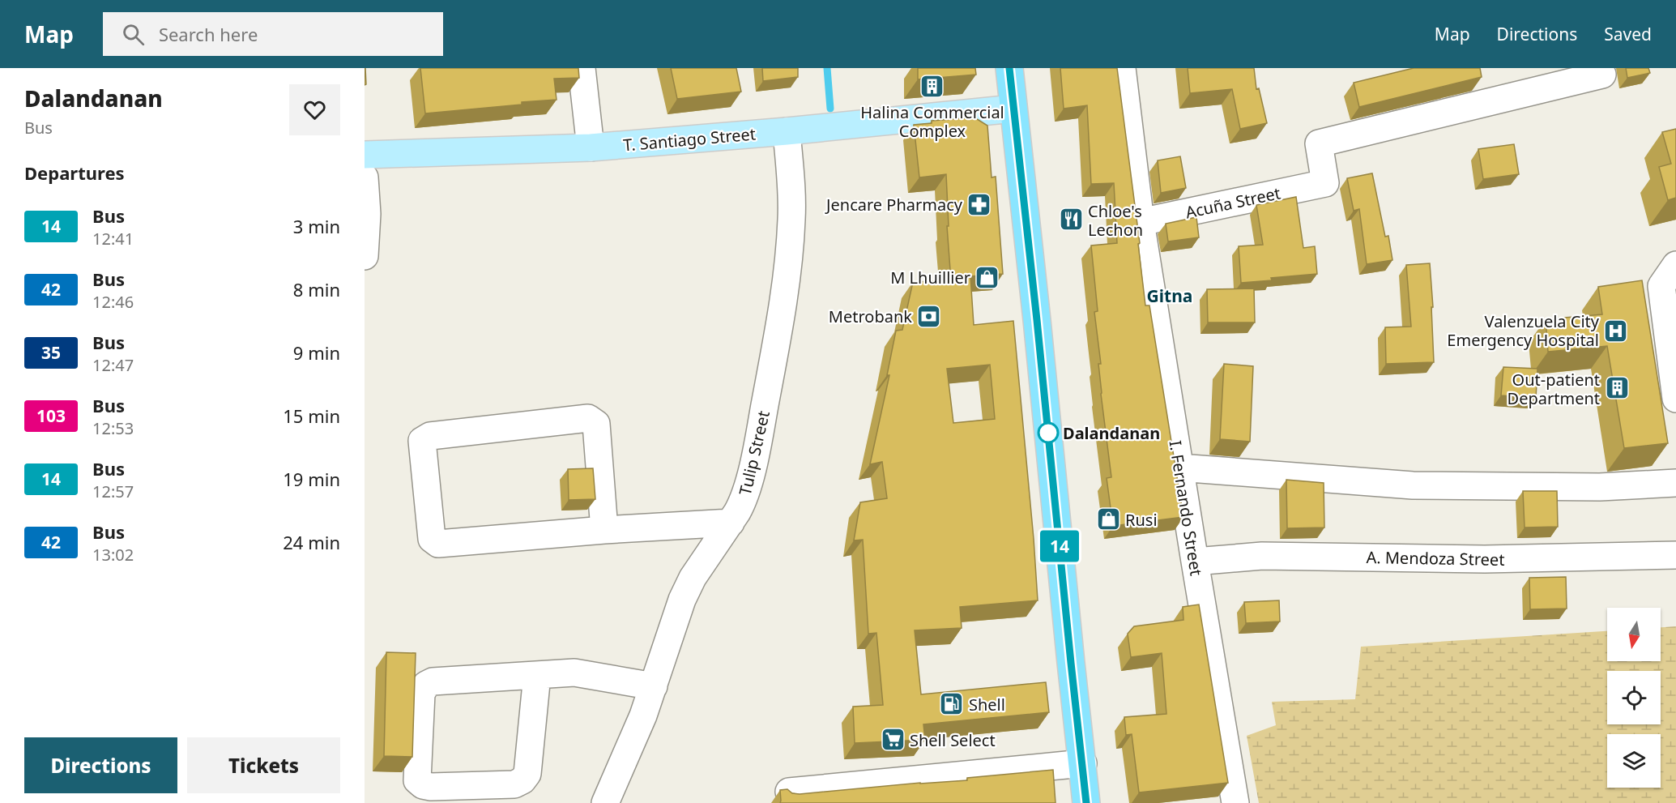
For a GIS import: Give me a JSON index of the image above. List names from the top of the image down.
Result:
{
  "streets": {
    "main road": ["T. Santiago Street"],
    "street": [
      "Acuña Street",
      "Tulip Street",
      "I. Fernando Street",
      "A. Mendoza Street"
    ]
  },
  "crossings": [
    ["T. Santiago Street", "Tulip Street"],
    ["Acuña Street", "I. Fernando Street"],
    ["I. Fernando Street", "A. Mendoza Street"]
  ],
  "districts": ["Gitna"],
  "places": {
    "building": ["Halina Commercial Complex", "Out-patient Department"],
    "pharmacy": ["Jencare Pharmacy"],
    "restaurant": ["Chloe's Lechon"],
    "shop": ["M Lhuillier", "Rusi"],
    "bank": ["Metrobank"],
    "hospital": ["Valenzuela City Emergency Hospital"],
    "other": ["Dalandanan"],
    "fuel station": ["Shell"],
    "supermarket": ["Shell Select"]
  },
  "lines": ["bus line 14"],
  "north": "bottom",
  "page": {
    "header": "Map",
    "search": "Search here",
    "nav": ["Map", "Directions", "Saved"],
    "heading": [
      ["Dalandanan", "Bus"],
      "Departures"
    ],
    "on_map": "14",
    "list": [
      {
        "mark": "14",
        "name": "Bus",
        "note": "12:41",
        "value": "3 min"
      },
      {
        "mark": "42",
        "name": "Bus",
        "note": "12:46",
        "value": "8 min"
      },
      {
        "mark": "35",
        "name": "Bus",
        "note": "12:47",
        "value": "9 min"
      },
      {
        "mark": "103",
        "name": "Bus",
        "note": "12:53",
        "value": "15 min"
      },
      {
        "mark": "14",
        "name": "Bus",
        "note": "12:57",
        "value": "19 min"
      },
      {
        "mark": "42",
        "name": "Bus",
        "note": "13:02",
        "value": "24 min"
      }
    ],
    "buttons": ["Directions", "Tickets"]
  }
}
